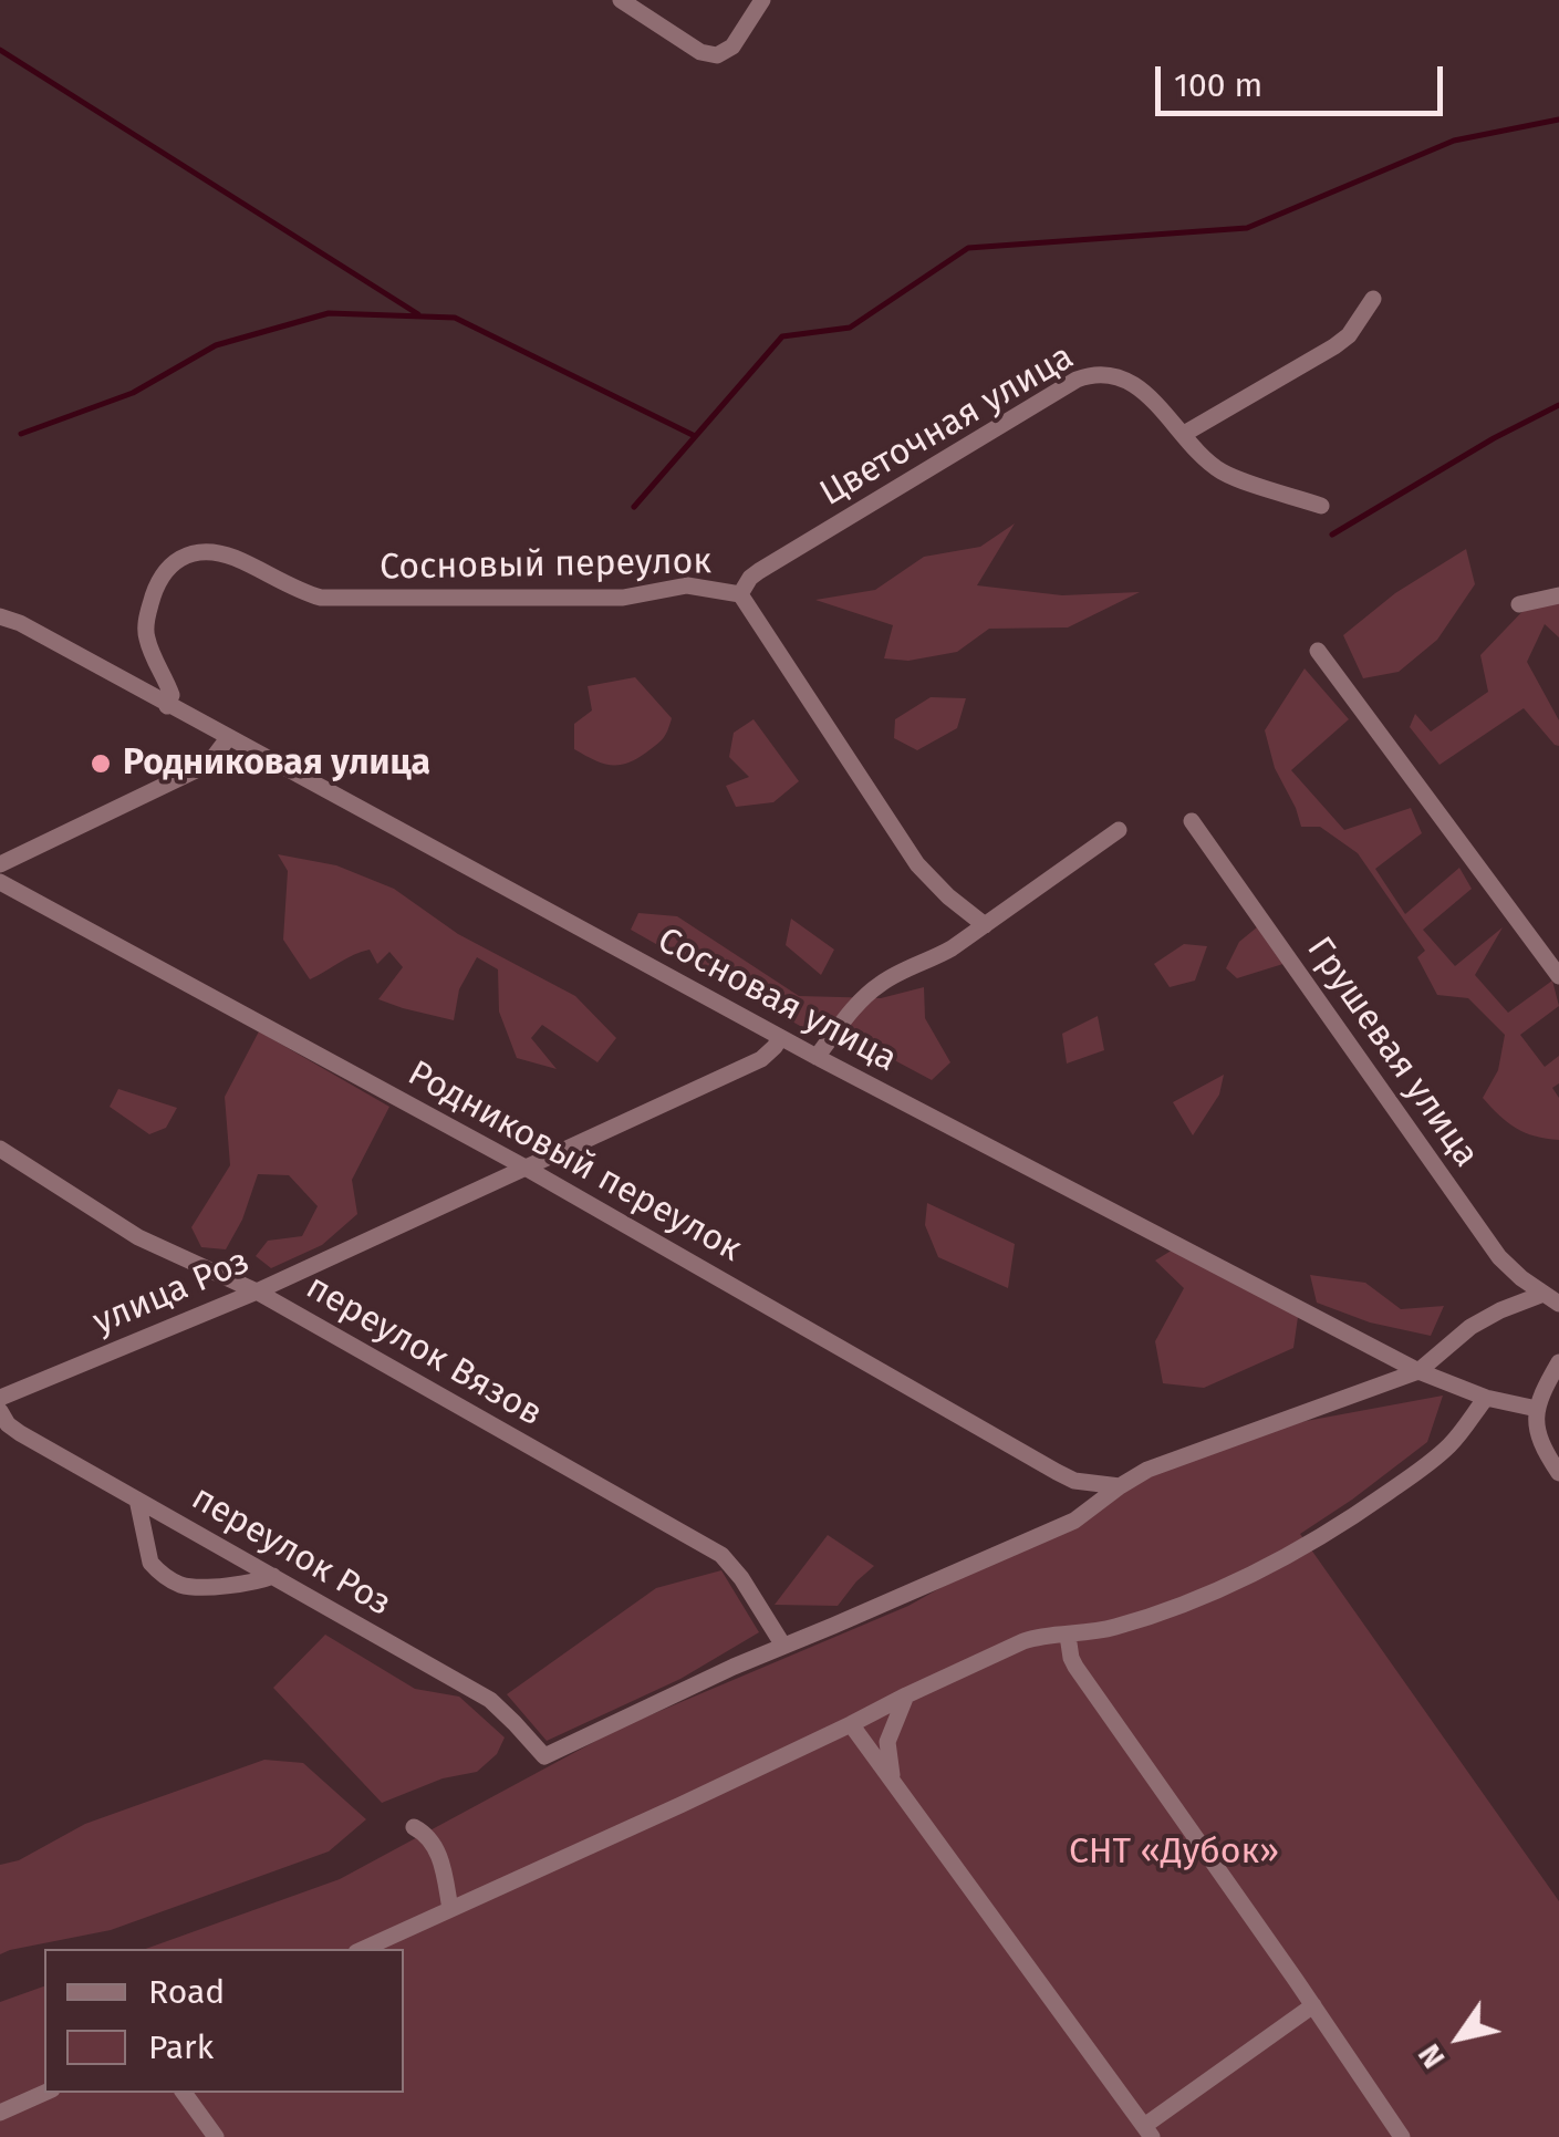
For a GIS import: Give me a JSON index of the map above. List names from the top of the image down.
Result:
{
  "streets": {
    "street": [
      "Цветочная улица",
      "Сосновый переулок",
      "Сосновая улица",
      "Грушевая улица",
      "Родниковый переулок",
      "улица Роз",
      "переулок Вязов",
      "переулок Роз"
    ]
  },
  "crossings": [
    ["Цветочная улица", "Сосновый переулок"],
    ["Сосновый переулок", "Сосновая улица"],
    ["Сосновая улица", "улица Роз"],
    ["Родниковый переулок", "улица Роз"],
    ["улица Роз", "переулок Вязов"],
    ["переулок Вязов", "переулок Роз"]
  ],
  "parks": ["СНТ «Дубок»"],
  "places": ["Родниковая улица"],
  "legend": ["Road", "Park"],
  "scale_bar": "100 m",
  "north": "bottom left"
}
